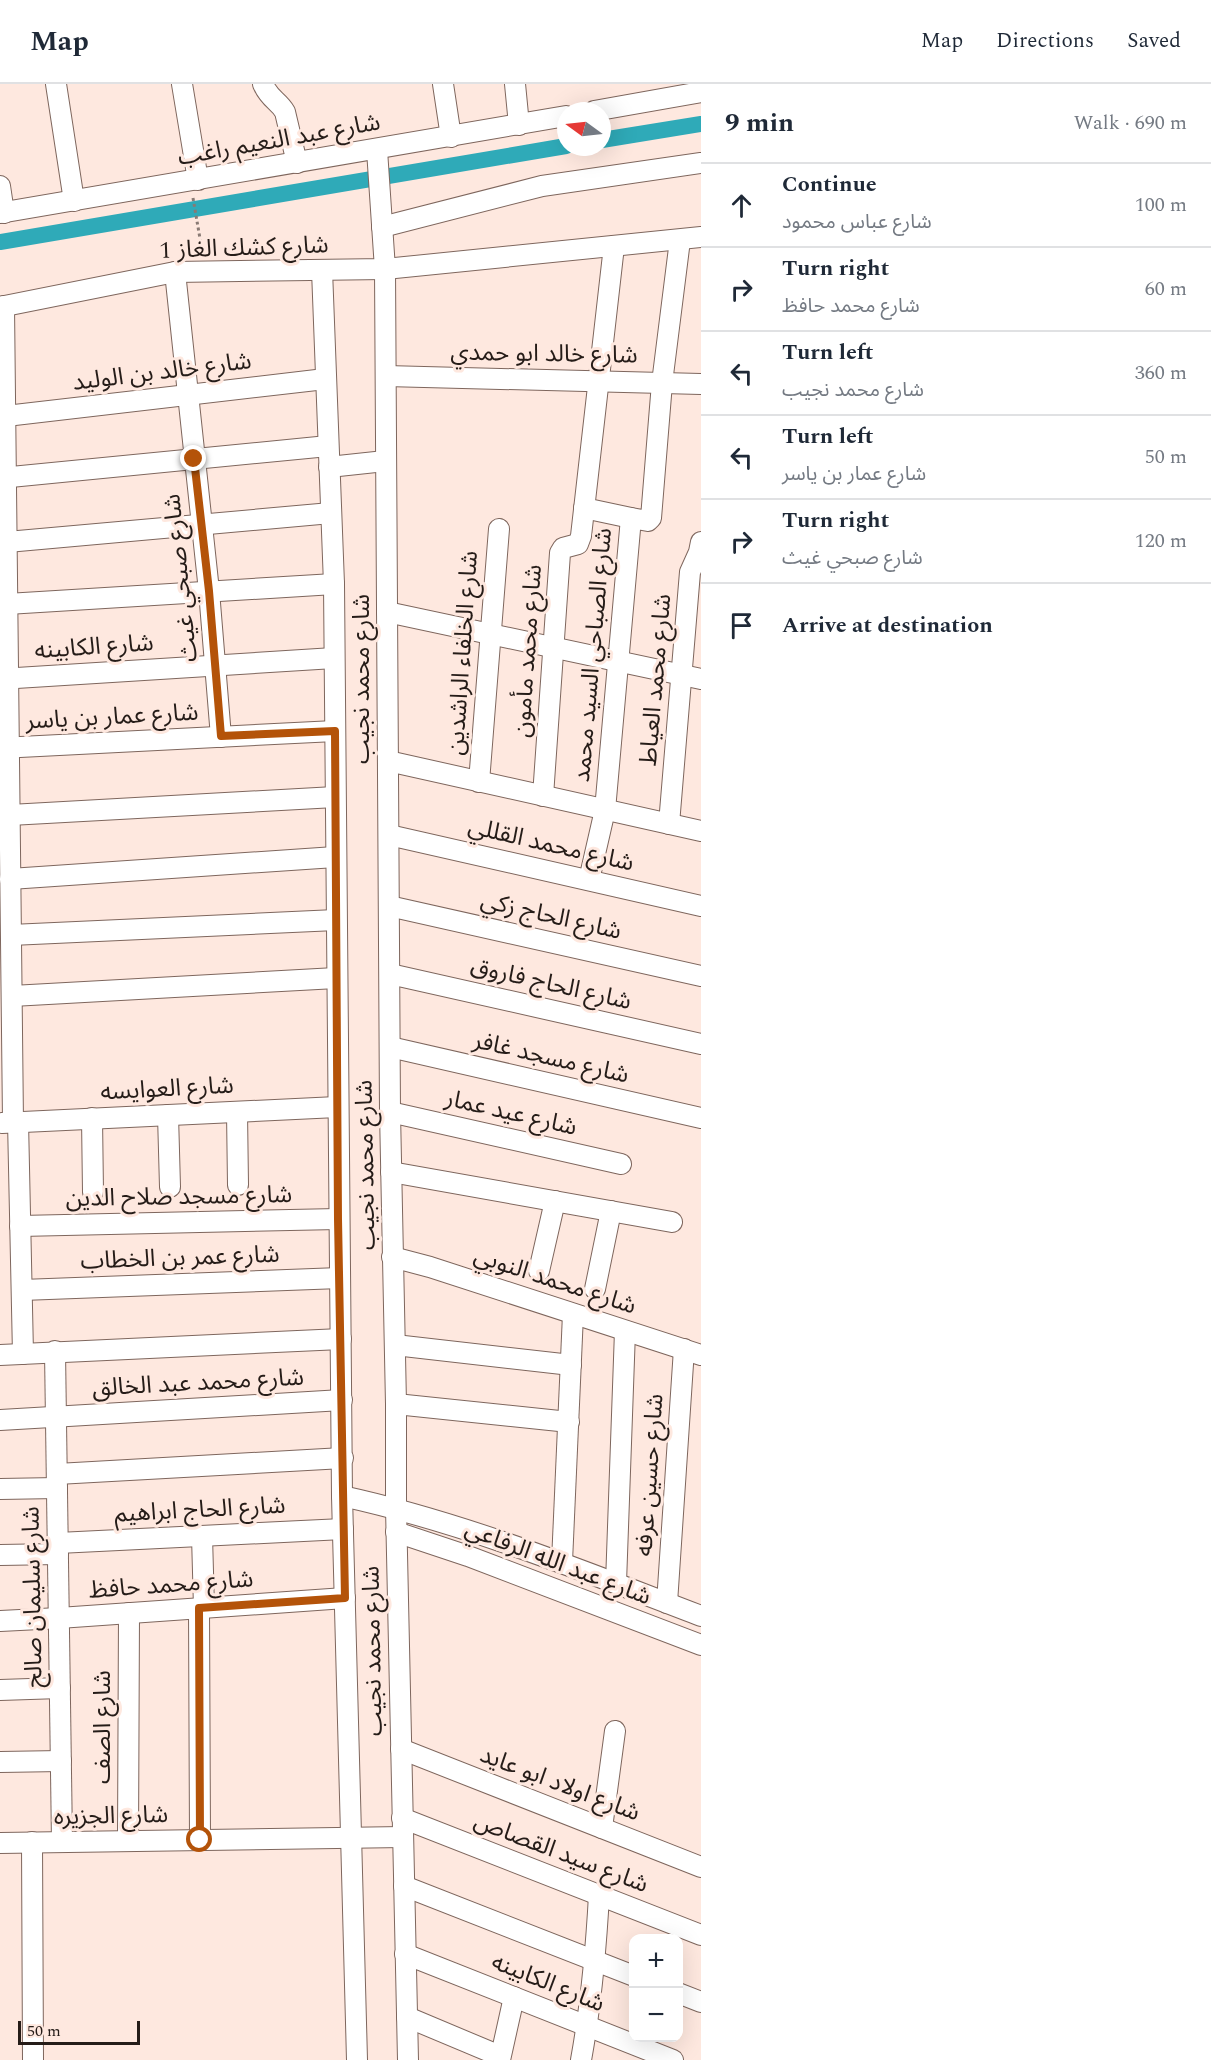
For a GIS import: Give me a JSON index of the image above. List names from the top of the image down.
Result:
{
  "streets": {
    "street": [
      "شارع عبد النعيم راغب",
      "شارع كشك الغاز 1",
      "شارع خالد ابو حمدي",
      "شارع خالد بن الوليد",
      "شارع صبحي غيث",
      "شارع الكابينه",
      "شارع محمد مأمون",
      "شارع الخلفاء الراشدين",
      "شارع الصباحي السيد محمد",
      "شارع محمد نجيب",
      "شارع محمد العياط",
      "شارع عمار بن ياسر",
      "شارع محمد القللي",
      "شارع الحاج زكي",
      "شارع الحاج فاروق",
      "شارع مسجد غافر",
      "شارع العوايسه",
      "شارع عيد عمار",
      "شارع مسجد صلاح الدين",
      "شارع عمر بن الخطاب",
      "شارع محمد النوبي",
      "شارع محمد عبد الخالق",
      "شارع حسين عرفه",
      "شارع الحاج ابراهيم",
      "شارع عبد الله الرفاعي",
      "شارع محمد حافظ",
      "شارع سليمان صالح",
      "شارع الصف",
      "شارع اولاد ابو عايد",
      "شارع الجزيره",
      "شارع سيد القصاص"
    ]
  },
  "crossings": [
    ["شارع عبد النعيم راغب", "شارع محمد نجيب"],
    ["شارع كشك الغاز 1", "شارع صبحي غيث"],
    ["شارع كشك الغاز 1", "شارع محمد مأمون"],
    ["شارع كشك الغاز 1", "شارع الصباحي السيد محمد"],
    ["شارع كشك الغاز 1", "شارع محمد نجيب"],
    ["شارع خالد ابو حمدي", "شارع محمد مأمون"],
    ["شارع خالد ابو حمدي", "شارع الصباحي السيد محمد"],
    ["شارع خالد ابو حمدي", "شارع محمد نجيب"],
    ["شارع خالد بن الوليد", "شارع صبحي غيث"],
    ["شارع خالد بن الوليد", "شارع محمد نجيب"],
    ["شارع صبحي غيث", "شارع الكابينه"],
    ["شارع صبحي غيث", "شارع عمار بن ياسر"],
    ["شارع الكابينه", "شارع محمد نجيب"],
    ["شارع الصباحي السيد محمد", "شارع محمد القللي"],
    ["شارع محمد نجيب", "شارع عمار بن ياسر"],
    ["شارع محمد نجيب", "شارع محمد القللي"],
    ["شارع محمد نجيب", "شارع الحاج زكي"],
    ["شارع محمد نجيب", "شارع الحاج فاروق"],
    ["شارع محمد نجيب", "شارع مسجد غافر"],
    ["شارع محمد نجيب", "شارع العوايسه"],
    ["شارع محمد نجيب", "شارع عيد عمار"],
    ["شارع محمد نجيب", "شارع مسجد صلاح الدين"],
    ["شارع محمد نجيب", "شارع عمر بن الخطاب"],
    ["شارع محمد نجيب", "شارع محمد النوبي"],
    ["شارع محمد نجيب", "شارع محمد عبد الخالق"],
    ["شارع محمد نجيب", "شارع الحاج ابراهيم"],
    ["شارع محمد نجيب", "شارع عبد الله الرفاعي"],
    ["شارع محمد نجيب", "شارع محمد حافظ"],
    ["شارع محمد نجيب", "شارع اولاد ابو عايد"],
    ["شارع محمد نجيب", "شارع الجزيره"],
    ["شارع محمد نجيب", "شارع سيد القصاص"],
    ["شارع محمد النوبي", "شارع حسين عرفه"],
    ["شارع محمد عبد الخالق", "شارع سليمان صالح"],
    ["شارع حسين عرفه", "شارع عبد الله الرفاعي"],
    ["شارع الحاج ابراهيم", "شارع سليمان صالح"],
    ["شارع محمد حافظ", "شارع سليمان صالح"],
    ["شارع محمد حافظ", "شارع الصف"],
    ["شارع سليمان صالح", "شارع الجزيره"],
    ["شارع الصف", "شارع الجزيره"],
    ["شارع الجزيره", "شارع سيد القصاص"]
  ],
  "scale_bar": "50 m",
  "north": "left",
  "page": {
    "header": "Map",
    "nav": ["Map", "Directions", "Saved"],
    "heading": ["9 min", "Walk · 690 m"],
    "list": [
      ["Continue", "شارع عباس محمود", "100 m"],
      ["Turn right", "شارع محمد حافظ", "60 m"],
      ["Turn left", "شارع محمد نجيب", "360 m"],
      ["Turn left", "شارع عمار بن ياسر", "50 m"],
      ["Turn right", "شارع صبحي غيث", "120 m"],
      "Arrive at destination"
    ],
    "map_buttons": ["+", "−"],
    "scale": "50 m"
  }
}
